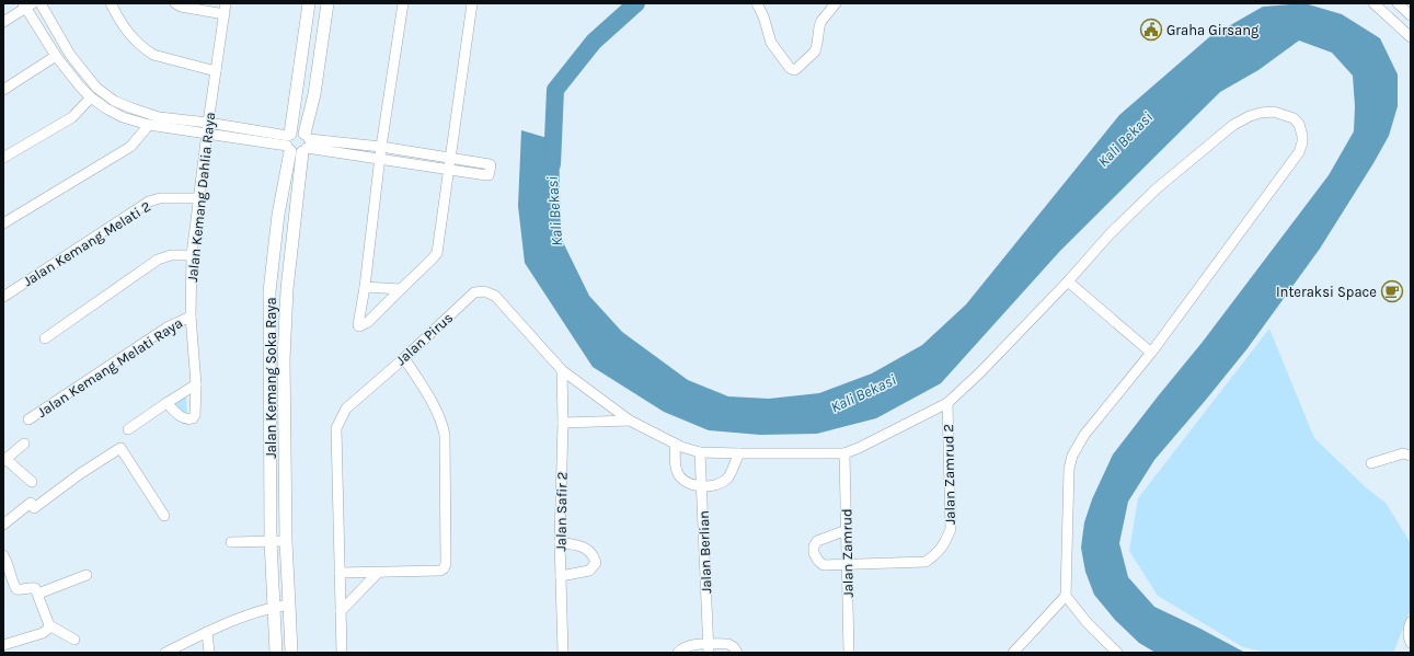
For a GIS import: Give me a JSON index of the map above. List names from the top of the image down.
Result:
{
  "streets": {
    "street": [
      "Jalan Kemang Dahlia Raya",
      "Jalan Kemang Melati 2",
      "Jalan Pirus",
      "Jalan Kemang Melati Raya",
      "Jalan Kemang Soka Raya",
      "Jalan Zamrud 2",
      "Jalan Safir 2",
      "Jalan Berlian",
      "Jalan Zamrud"
    ]
  },
  "crossings": [
    ["Jalan Kemang Dahlia Raya", "Jalan Kemang Melati 2"],
    ["Jalan Kemang Dahlia Raya", "Jalan Kemang Melati Raya"],
    ["Jalan Pirus", "Jalan Safir 2"],
    ["Jalan Pirus", "Jalan Berlian"],
    ["Jalan Pirus", "Jalan Zamrud"],
    ["Jalan Zamrud 2", "Jalan Zamrud"]
  ],
  "water": ["Kali Bekasi"],
  "places": {
    "public building": ["Graha Girsang"],
    "cafe": ["Interaksi Space"]
  }
}
